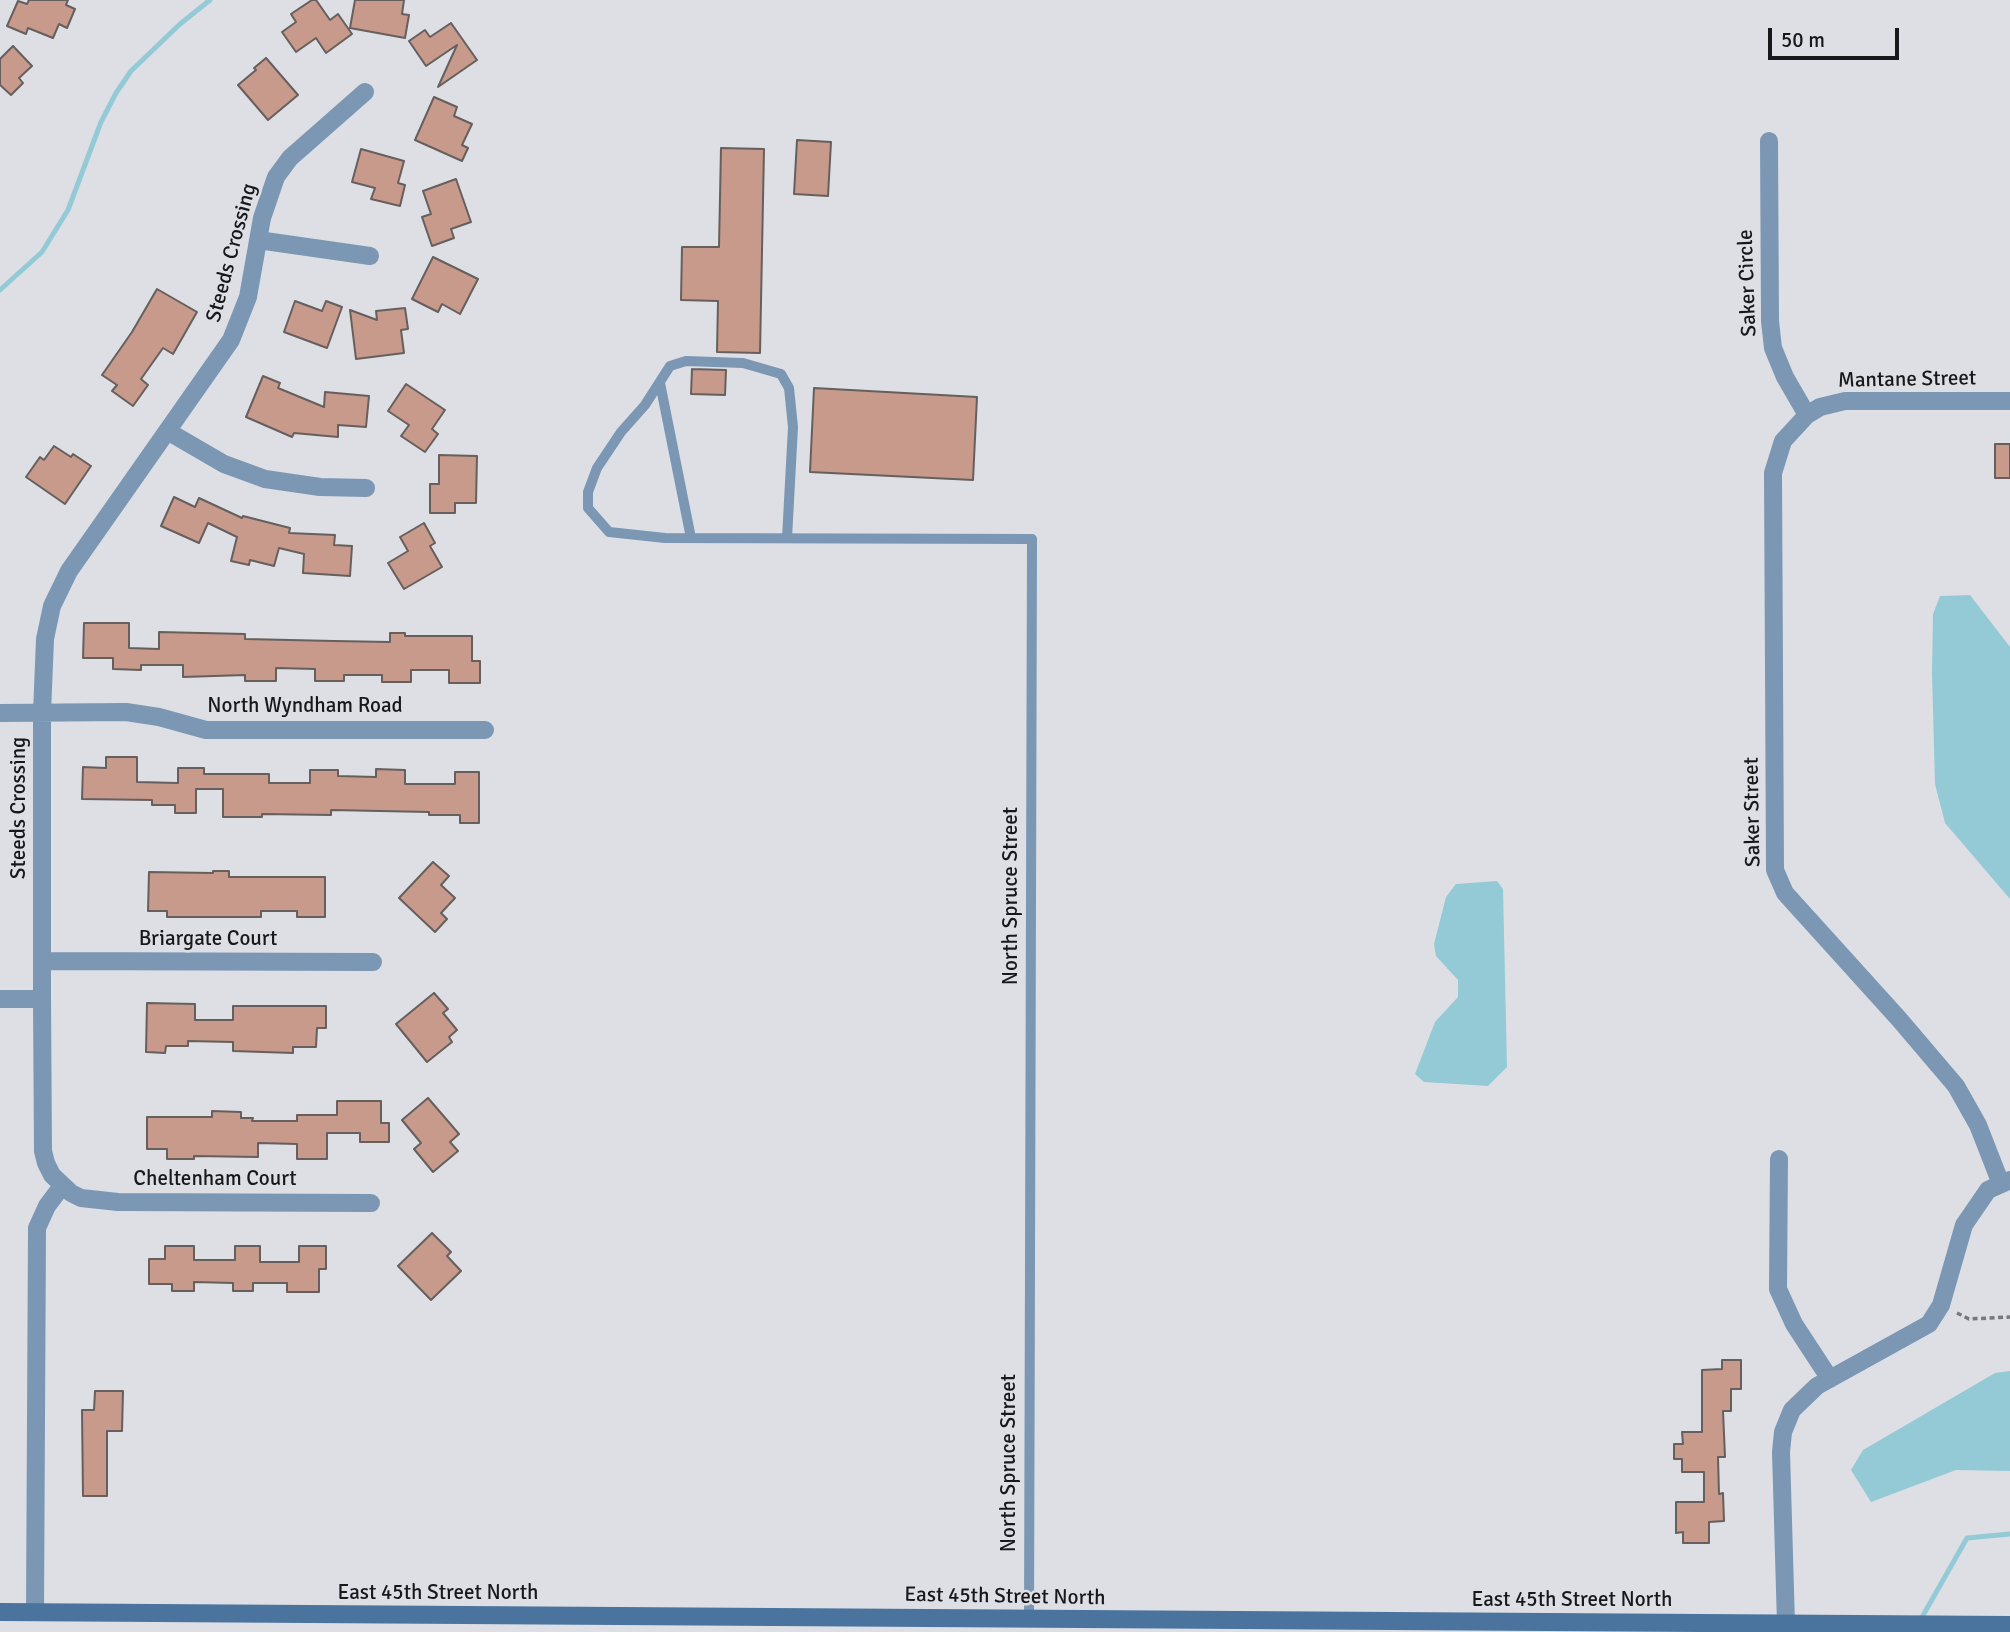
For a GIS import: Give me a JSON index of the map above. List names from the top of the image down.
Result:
{
  "streets": {
    "street": [
      "Steeds Crossing",
      "Saker Circle",
      "Mantane Street",
      "North Wyndham Road",
      "Saker Street",
      "Briargate Court",
      "Cheltenham Court",
      "East 45th Street North"
    ],
    "lane": ["North Spruce Street"]
  },
  "crossings": [
    ["Steeds Crossing", "North Wyndham Road"],
    ["Steeds Crossing", "Briargate Court"],
    ["Steeds Crossing", "Cheltenham Court"],
    ["Saker Circle", "Mantane Street"],
    ["Saker Circle", "Saker Street"],
    ["Mantane Street", "Saker Street"],
    ["North Spruce Street", "East 45th Street North"]
  ],
  "scale_bar": "50 m"
}
